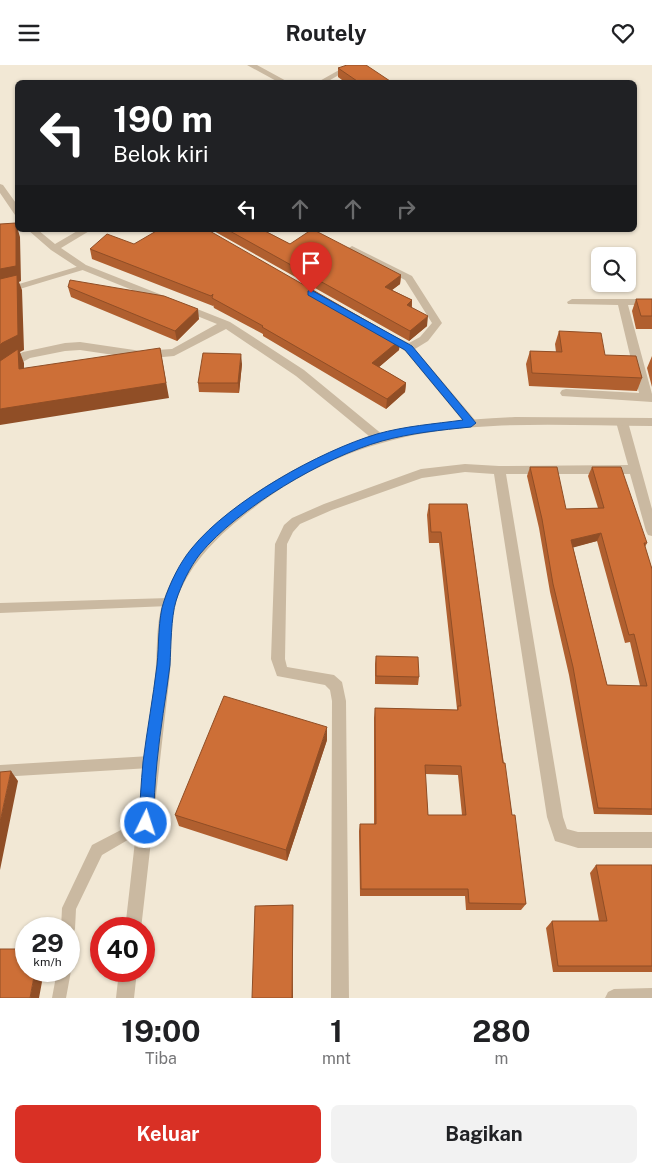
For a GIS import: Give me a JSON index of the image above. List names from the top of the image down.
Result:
{
  "page": {
    "header": "Routely",
    "turn": ["190 m", "Belok kiri"],
    "speed": "29 km/h",
    "limit": "40",
    "eta": [
      "19:00",
      "Tiba",
      "1",
      "mnt",
      "280",
      "m"
    ],
    "buttons": ["Keluar", "Bagikan"]
  }
}
